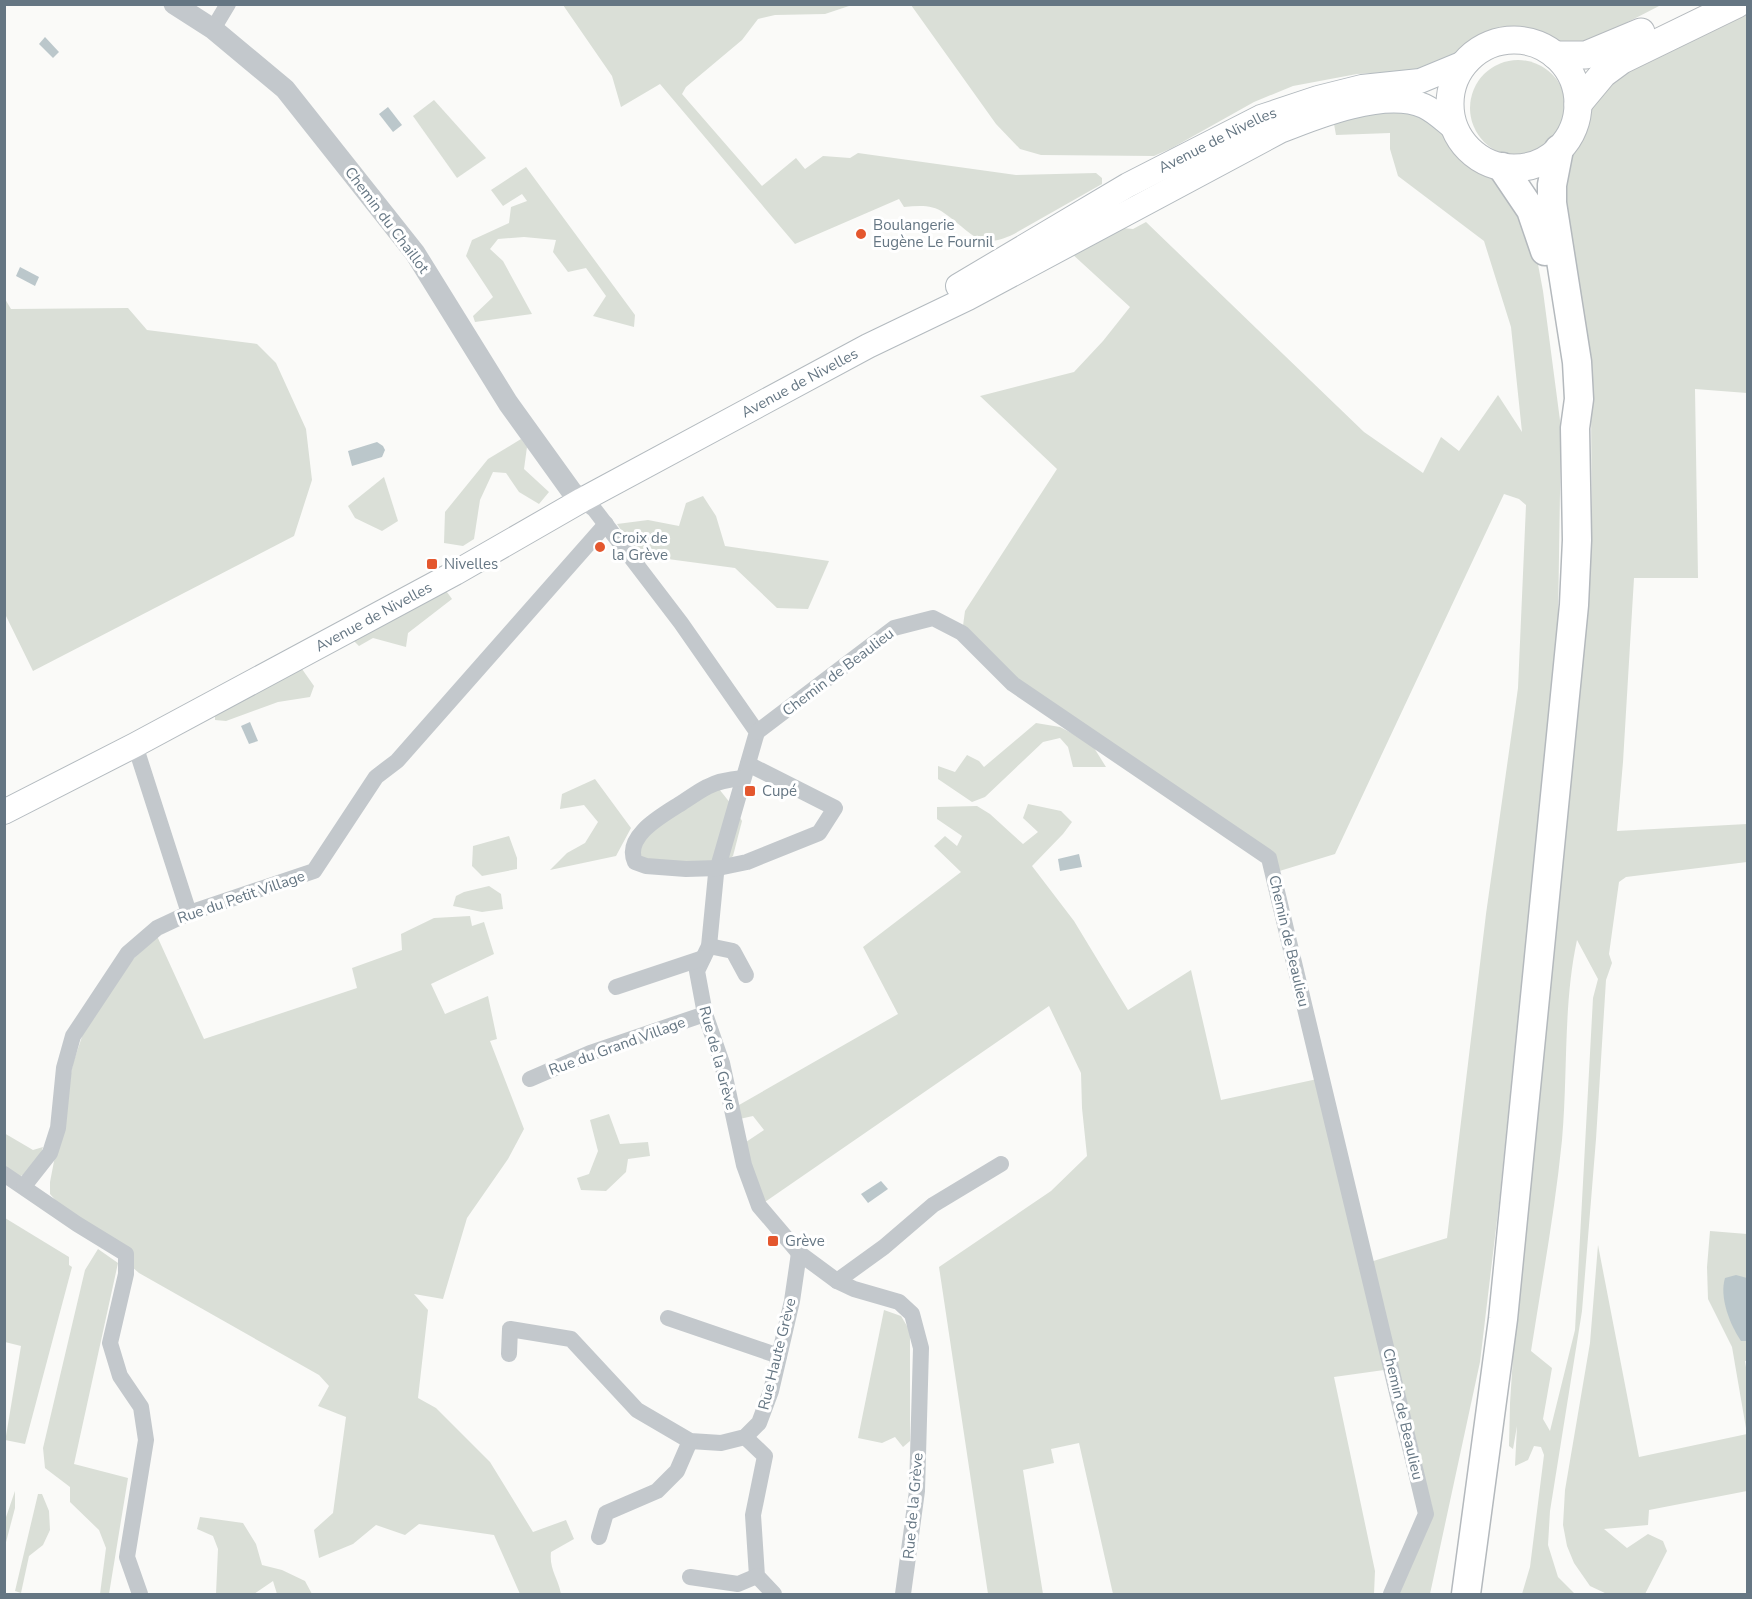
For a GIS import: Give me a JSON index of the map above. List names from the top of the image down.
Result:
{
  "streets": {
    "main road": ["Avenue de Nivelles"],
    "street": [
      "Chemin du Chaillot",
      "Chemin de Beaulieu",
      "Rue du Petit Village",
      "Rue du Grand Village",
      "Rue de la Grève",
      "Rue Haute Grève"
    ]
  },
  "crossings": [
    ["Avenue de Nivelles", "Chemin du Chaillot"],
    ["Chemin de Beaulieu", "Rue de la Grève"],
    ["Rue du Grand Village", "Rue de la Grève"],
    ["Rue de la Grève", "Rue Haute Grève"]
  ],
  "places": {
    "other": ["Boulangerie Eugène Le Fournil", "Croix de la Grève"],
    "transit": ["Nivelles", "Cupé", "Grève"]
  }
}
